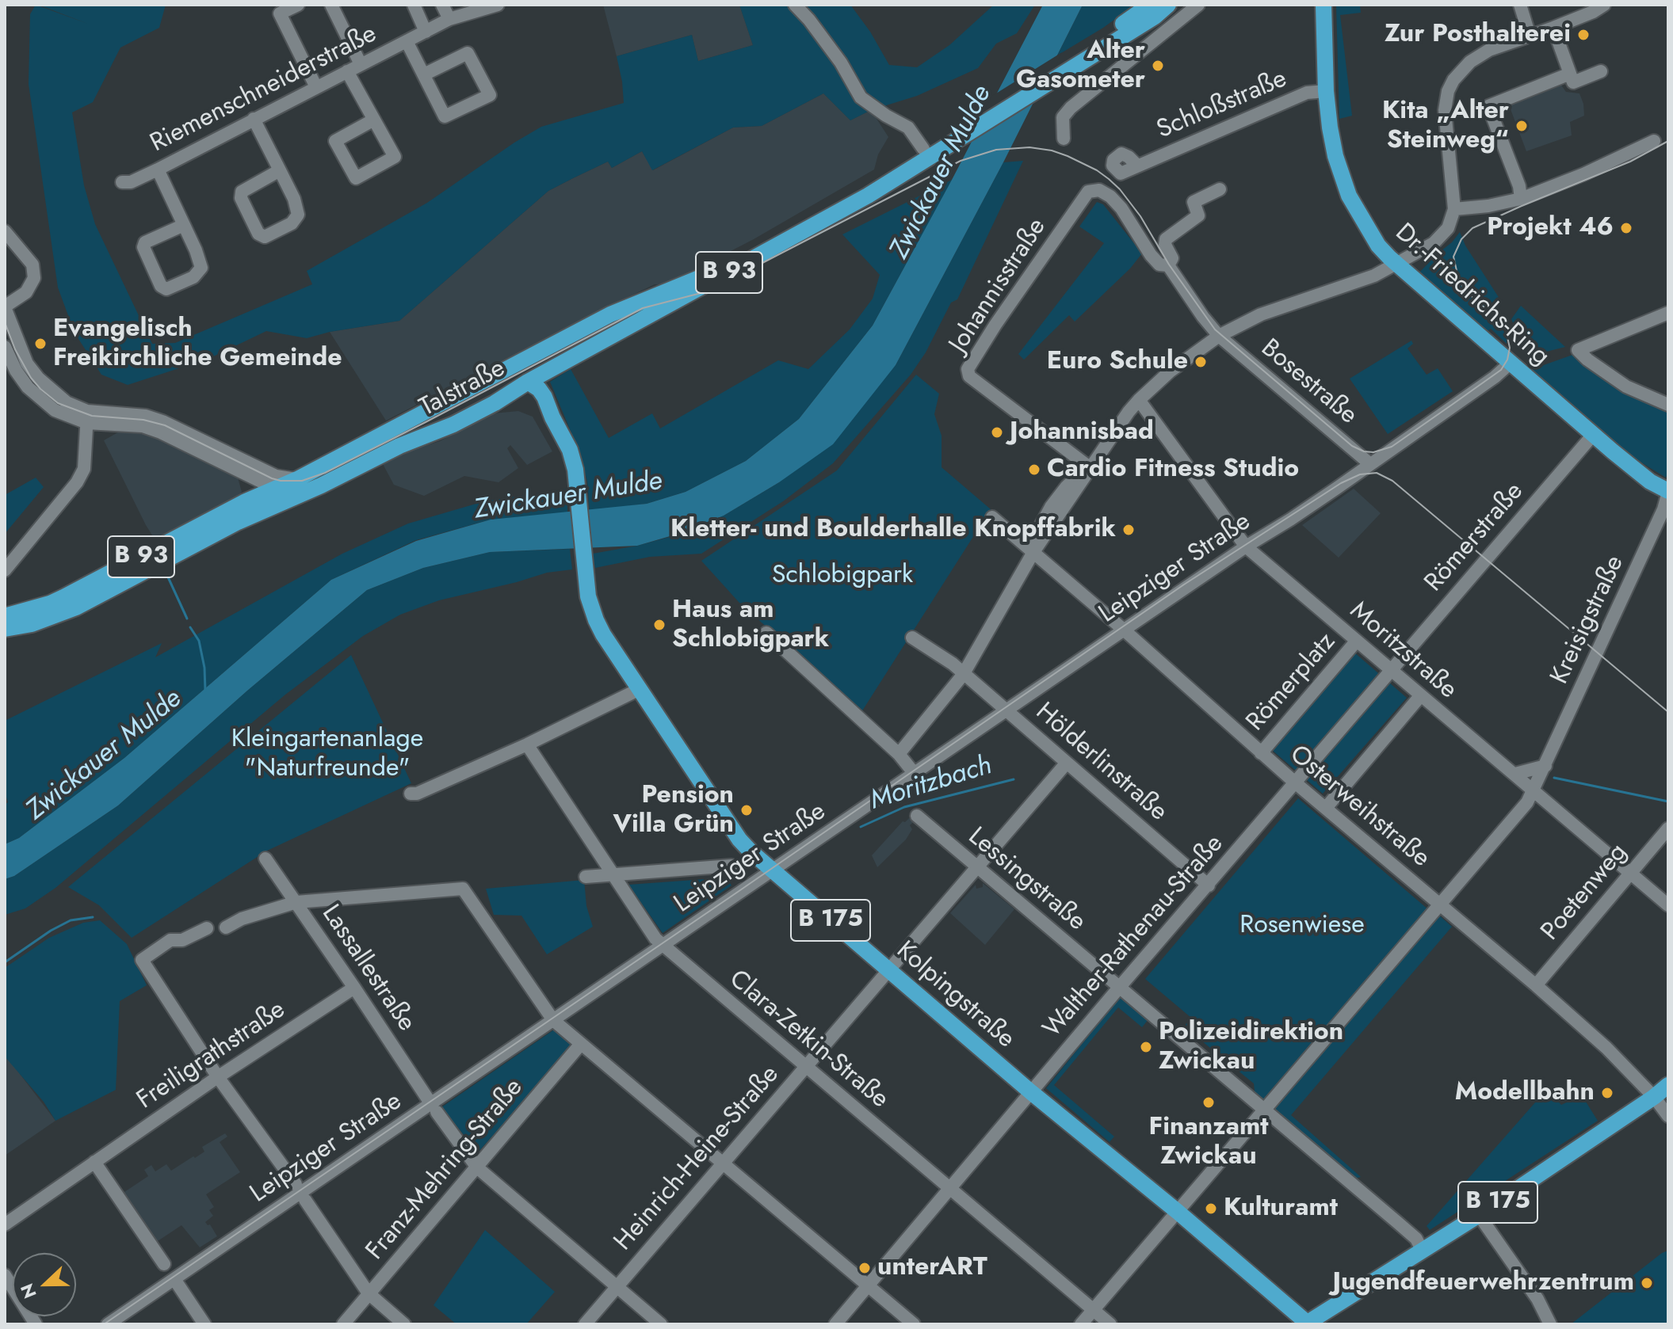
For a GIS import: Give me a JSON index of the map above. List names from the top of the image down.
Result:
{
  "streets": {
    "main road": [
      "B 93",
      "Dr.-Friedrichs-Ring",
      "Talstraße",
      "B 175",
      "Kolpingstraße"
    ],
    "street": [
      "Riemenschneiderstraße",
      "Schloßstraße",
      "Johannisstraße",
      "Bosestraße",
      "Römerstraße",
      "Leipziger Straße",
      "Kreisigstraße",
      "Moritzstraße",
      "Römerplatz",
      "Hölderlinstraße",
      "Osterweihstraße",
      "Lessingstraße",
      "Poetenweg",
      "Walther-Rathenau-Straße",
      "Lassallestraße",
      "Clara-Zetkin-Straße",
      "Freiligrathstraße",
      "Heinrich-Heine-Straße",
      "Franz-Mehring-Straße"
    ]
  },
  "crossings": [
    ["Schloßstraße", "Dr.-Friedrichs-Ring"],
    ["B 93", "Talstraße"],
    ["Johannisstraße", "Bosestraße"],
    ["Dr.-Friedrichs-Ring", "Römerstraße"],
    ["Dr.-Friedrichs-Ring", "Leipziger Straße"],
    ["Dr.-Friedrichs-Ring", "Kreisigstraße"],
    ["Bosestraße", "Leipziger Straße"],
    ["Talstraße", "B 175"],
    ["Talstraße", "Kolpingstraße"],
    ["Römerstraße", "Moritzstraße"],
    ["Leipziger Straße", "Moritzstraße"],
    ["Leipziger Straße", "Hölderlinstraße"],
    ["Leipziger Straße", "Osterweihstraße"],
    ["Leipziger Straße", "Lassallestraße"],
    ["Leipziger Straße", "Kolpingstraße"],
    ["Leipziger Straße", "Clara-Zetkin-Straße"],
    ["Kreisigstraße", "Moritzstraße"],
    ["Kreisigstraße", "Osterweihstraße"],
    ["Kreisigstraße", "Lessingstraße"],
    ["Kreisigstraße", "Kolpingstraße"],
    ["Kreisigstraße", "Clara-Zetkin-Straße"],
    ["Moritzstraße", "Römerplatz"],
    ["Moritzstraße", "Poetenweg"],
    ["Römerplatz", "Osterweihstraße"],
    ["Hölderlinstraße", "Walther-Rathenau-Straße"],
    ["Hölderlinstraße", "Heinrich-Heine-Straße"],
    ["Osterweihstraße", "Poetenweg"],
    ["Osterweihstraße", "B 175"],
    ["Osterweihstraße", "Walther-Rathenau-Straße"],
    ["Lessingstraße", "B 175"],
    ["Lessingstraße", "Walther-Rathenau-Straße"],
    ["Lessingstraße", "Heinrich-Heine-Straße"],
    ["B 175", "Kolpingstraße"],
    ["Walther-Rathenau-Straße", "Kolpingstraße"],
    ["Walther-Rathenau-Straße", "Clara-Zetkin-Straße"],
    ["Lassallestraße", "Freiligrathstraße"],
    ["Lassallestraße", "Heinrich-Heine-Straße"],
    ["Lassallestraße", "Franz-Mehring-Straße"],
    ["Kolpingstraße", "Heinrich-Heine-Straße"],
    ["Clara-Zetkin-Straße", "Heinrich-Heine-Straße"]
  ],
  "water": ["Zwickauer Mulde", "Moritzbach"],
  "parks": ["Schlobigpark", "Kleingartenanlage \"Naturfreunde\"", "Rosenwiese"],
  "places": [
    "Zur Posthalterei",
    "Alter Gasometer",
    "Kita „Alter Steinweg“",
    "Projekt 46",
    "Evangelisch Freikirchliche Gemeinde",
    "Euro Schule",
    "Johannisbad",
    "Cardio Fitness Studio",
    "Kletter- und Boulderhalle Knopffabrik",
    "Haus am Schlobigpark",
    "Pension Villa Grün",
    "Polizeidirektion Zwickau",
    "Modellbahn",
    "Finanzamt Zwickau",
    "Kulturamt",
    "unterART",
    "Jugendfeuerwehrzentrum"
  ],
  "north": "left"
}
